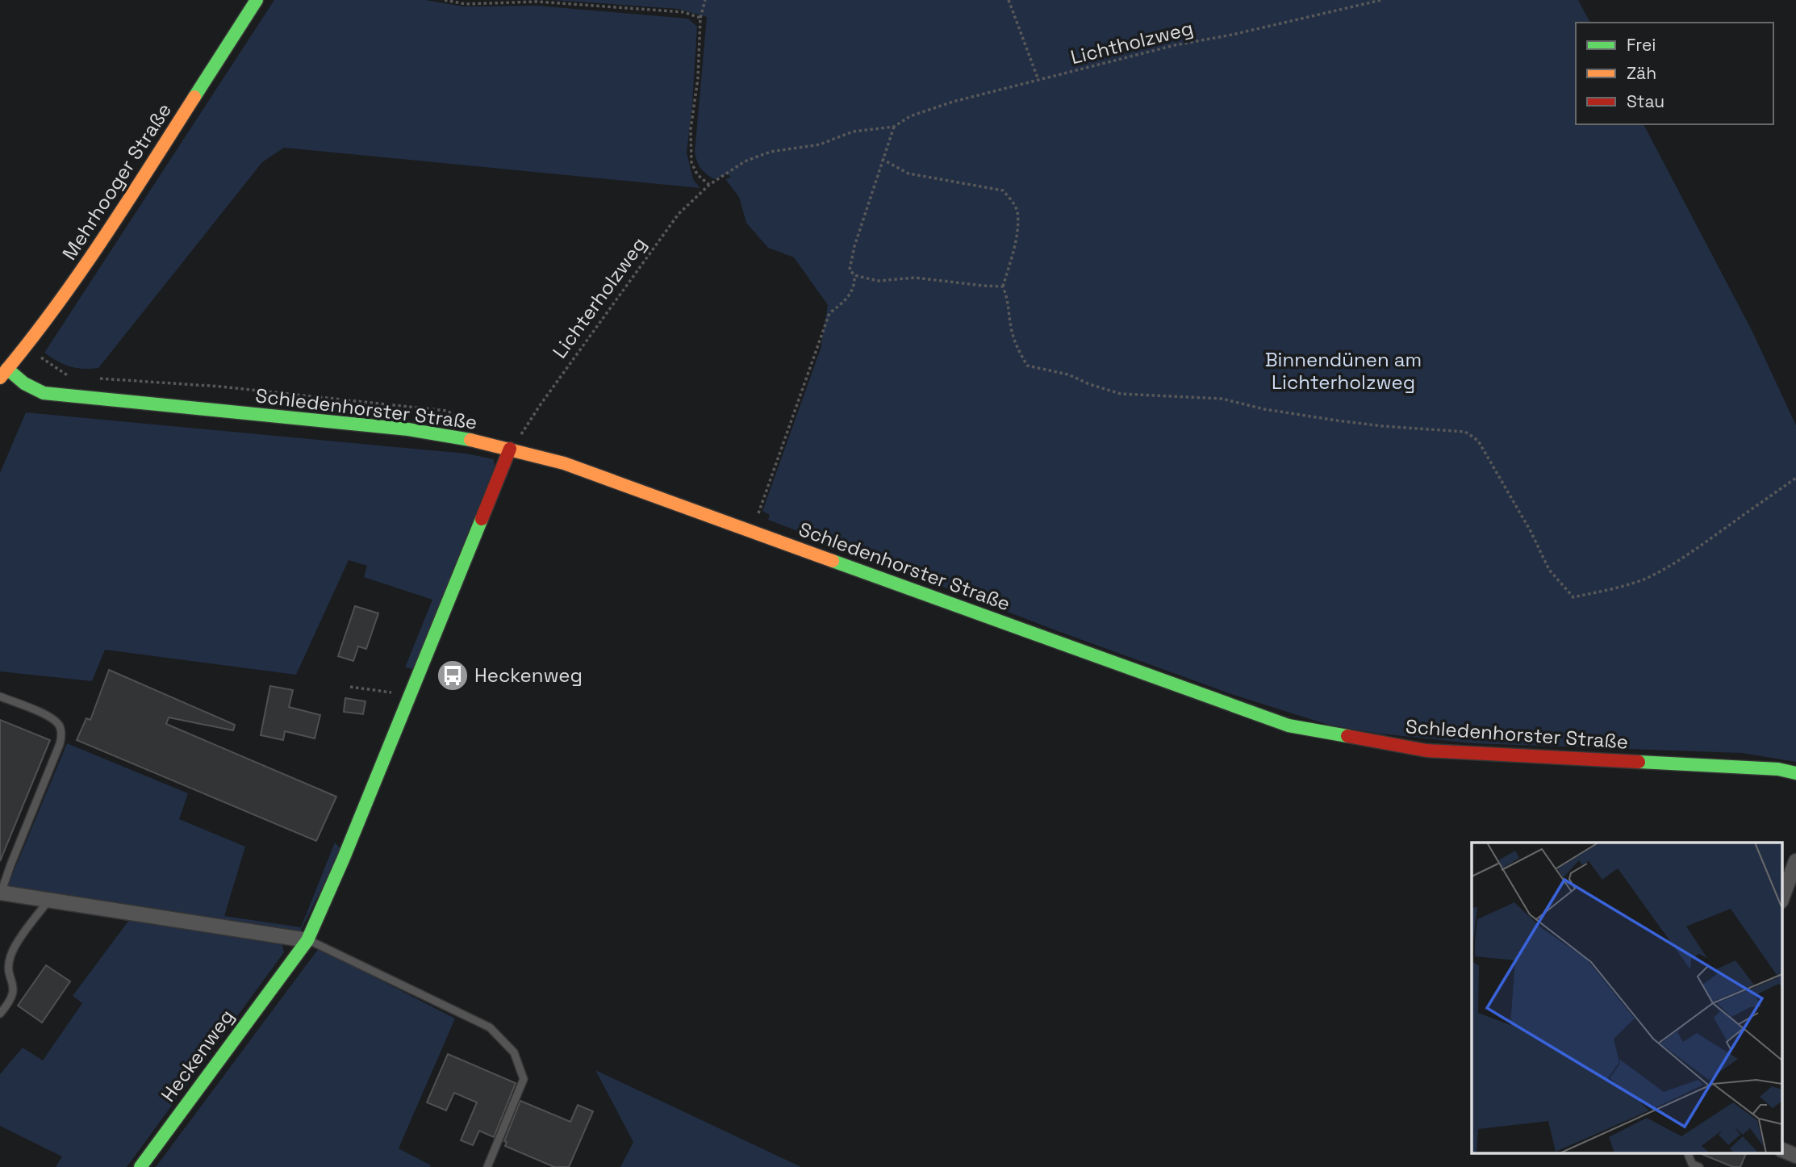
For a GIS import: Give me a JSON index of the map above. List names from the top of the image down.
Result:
{
  "streets": {
    "street": ["Mehrhooger Straße", "Schledenhorster Straße", "Heckenweg"],
    "path": ["Lichtholzweg", "Lichterholzweg"]
  },
  "crossings": [
    ["Lichtholzweg", "Lichterholzweg"],
    ["Mehrhooger Straße", "Schledenhorster Straße"],
    ["Schledenhorster Straße", "Heckenweg"]
  ],
  "parks": ["Binnendünen am Lichterholzweg"],
  "places": {
    "bus stop": ["Heckenweg"]
  },
  "legend": ["Frei", "Zäh", "Stau"]
}
